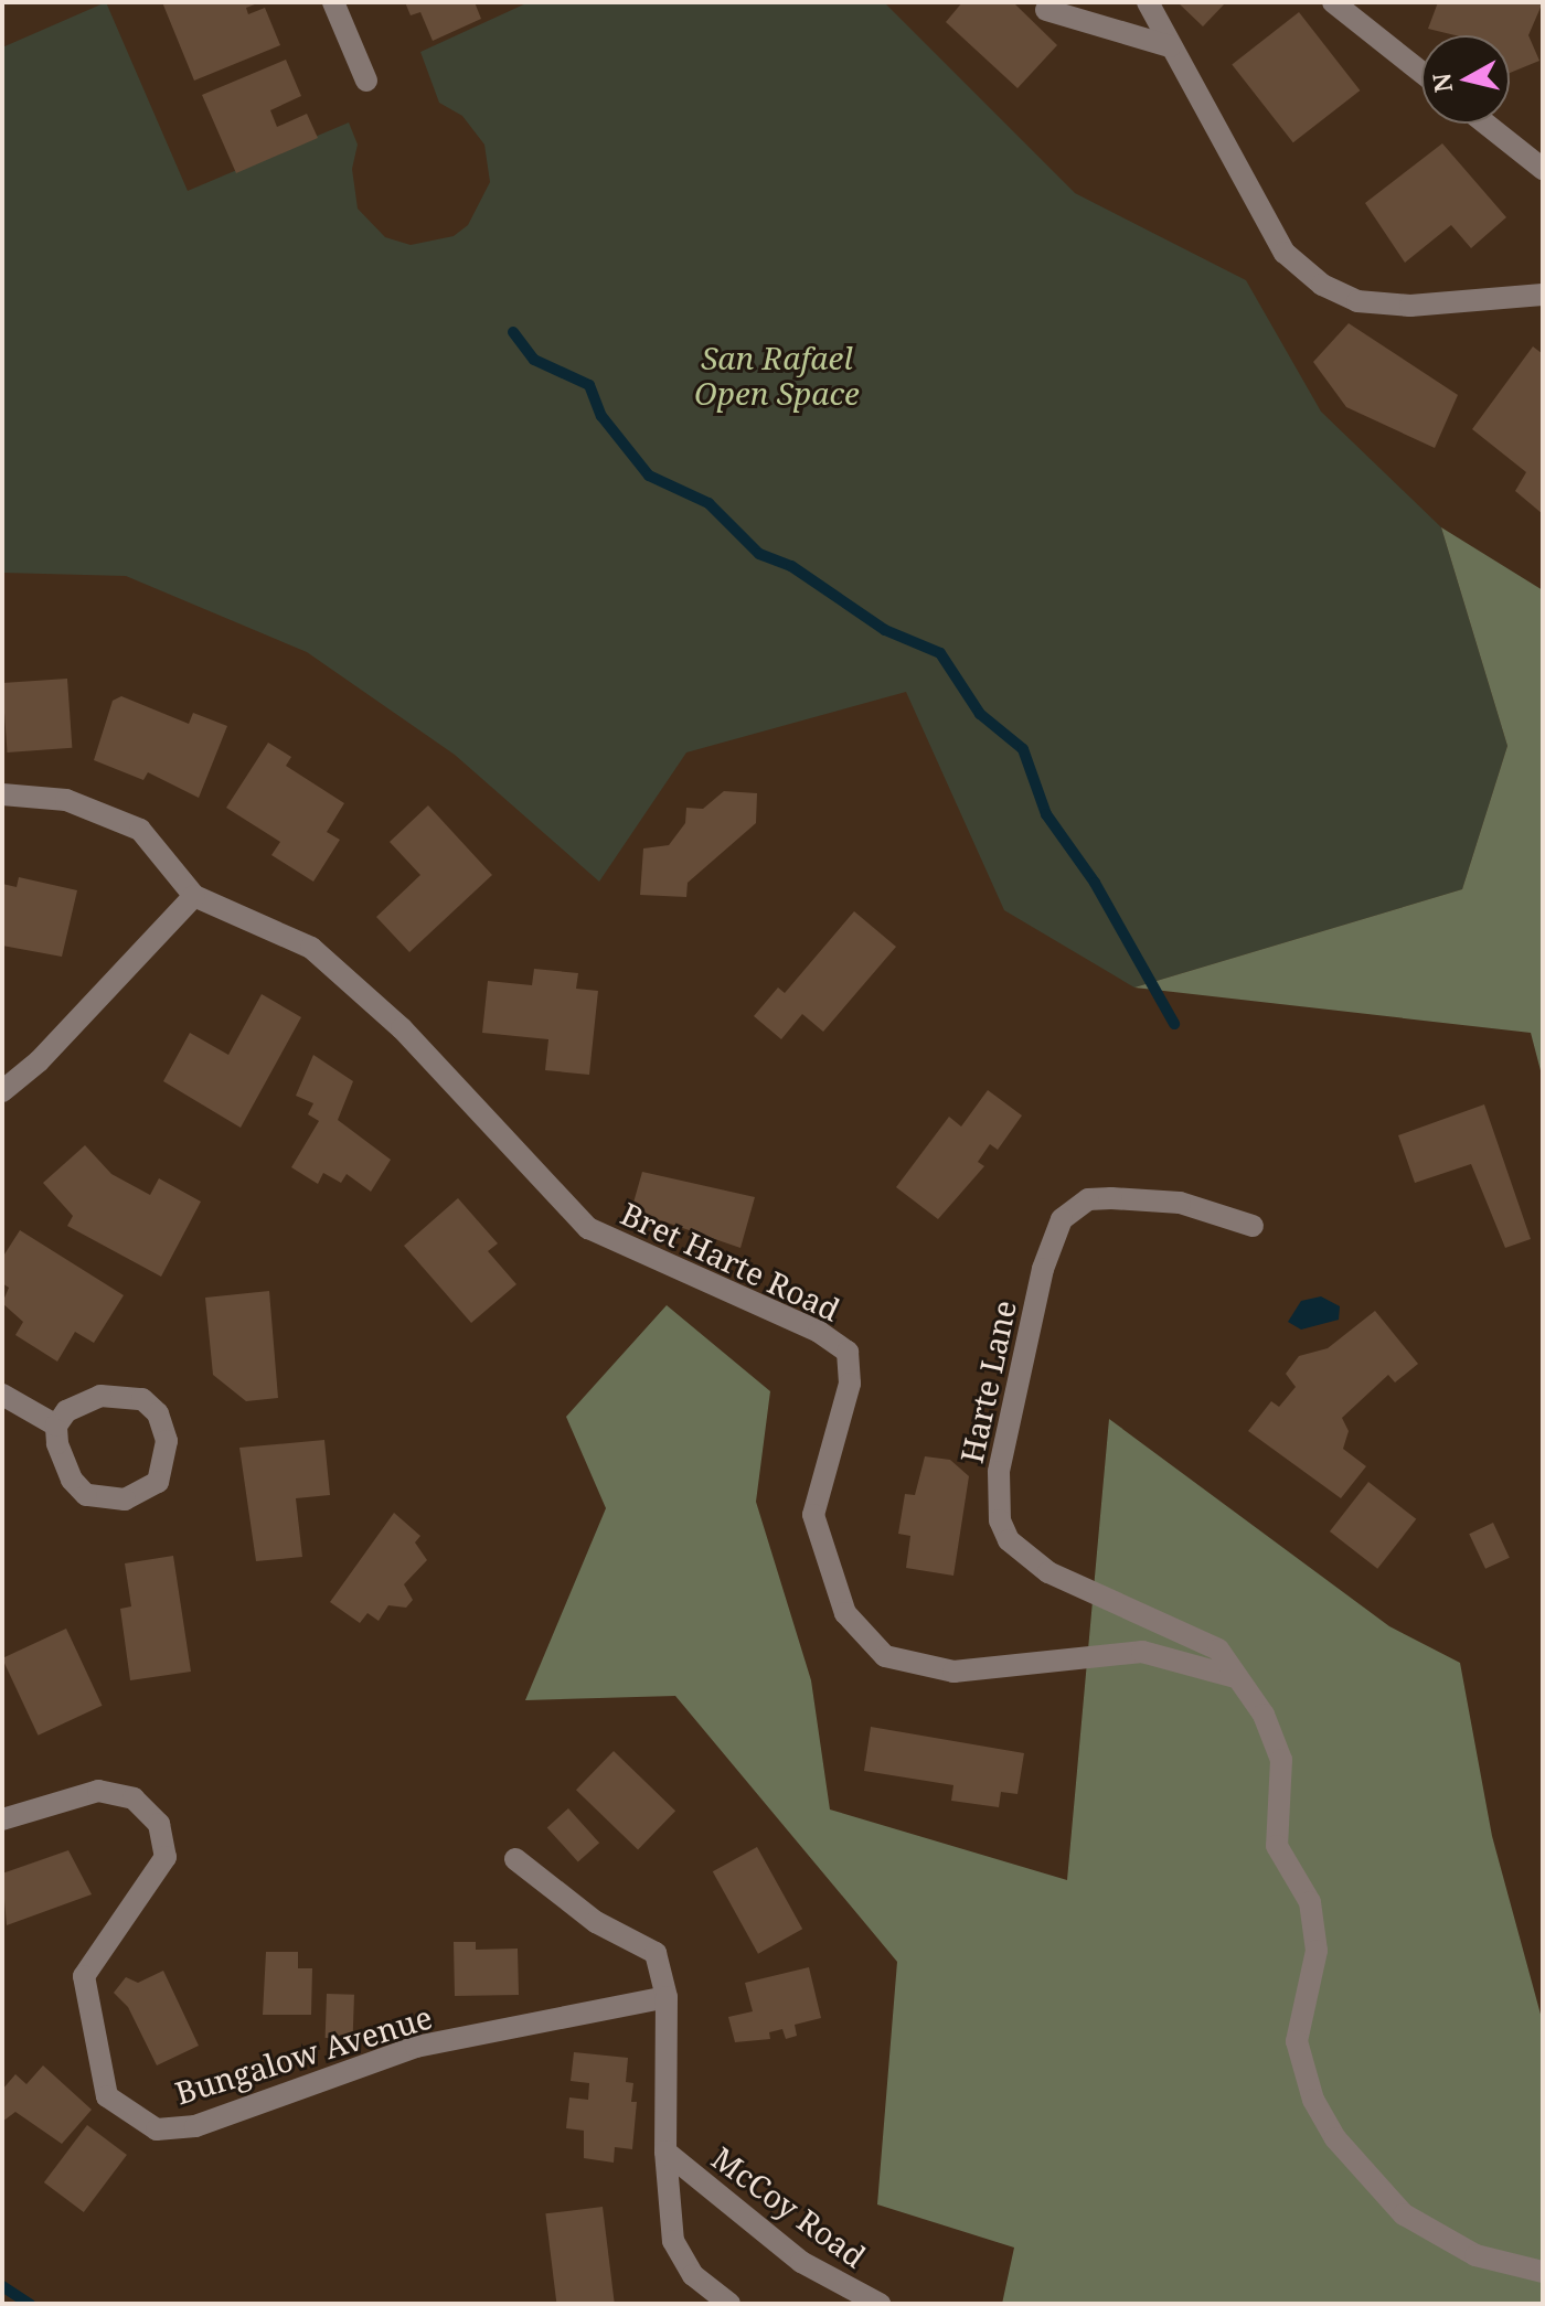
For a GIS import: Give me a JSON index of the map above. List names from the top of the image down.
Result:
{
  "streets": {
    "street": [
      "Bret Harte Road",
      "Harte Lane",
      "Bungalow Avenue",
      "McCoy Road"
    ]
  },
  "crossings": [
    ["Bret Harte Road", "Harte Lane"]
  ],
  "parks": ["San Rafael Open Space"],
  "north": "left"
}
